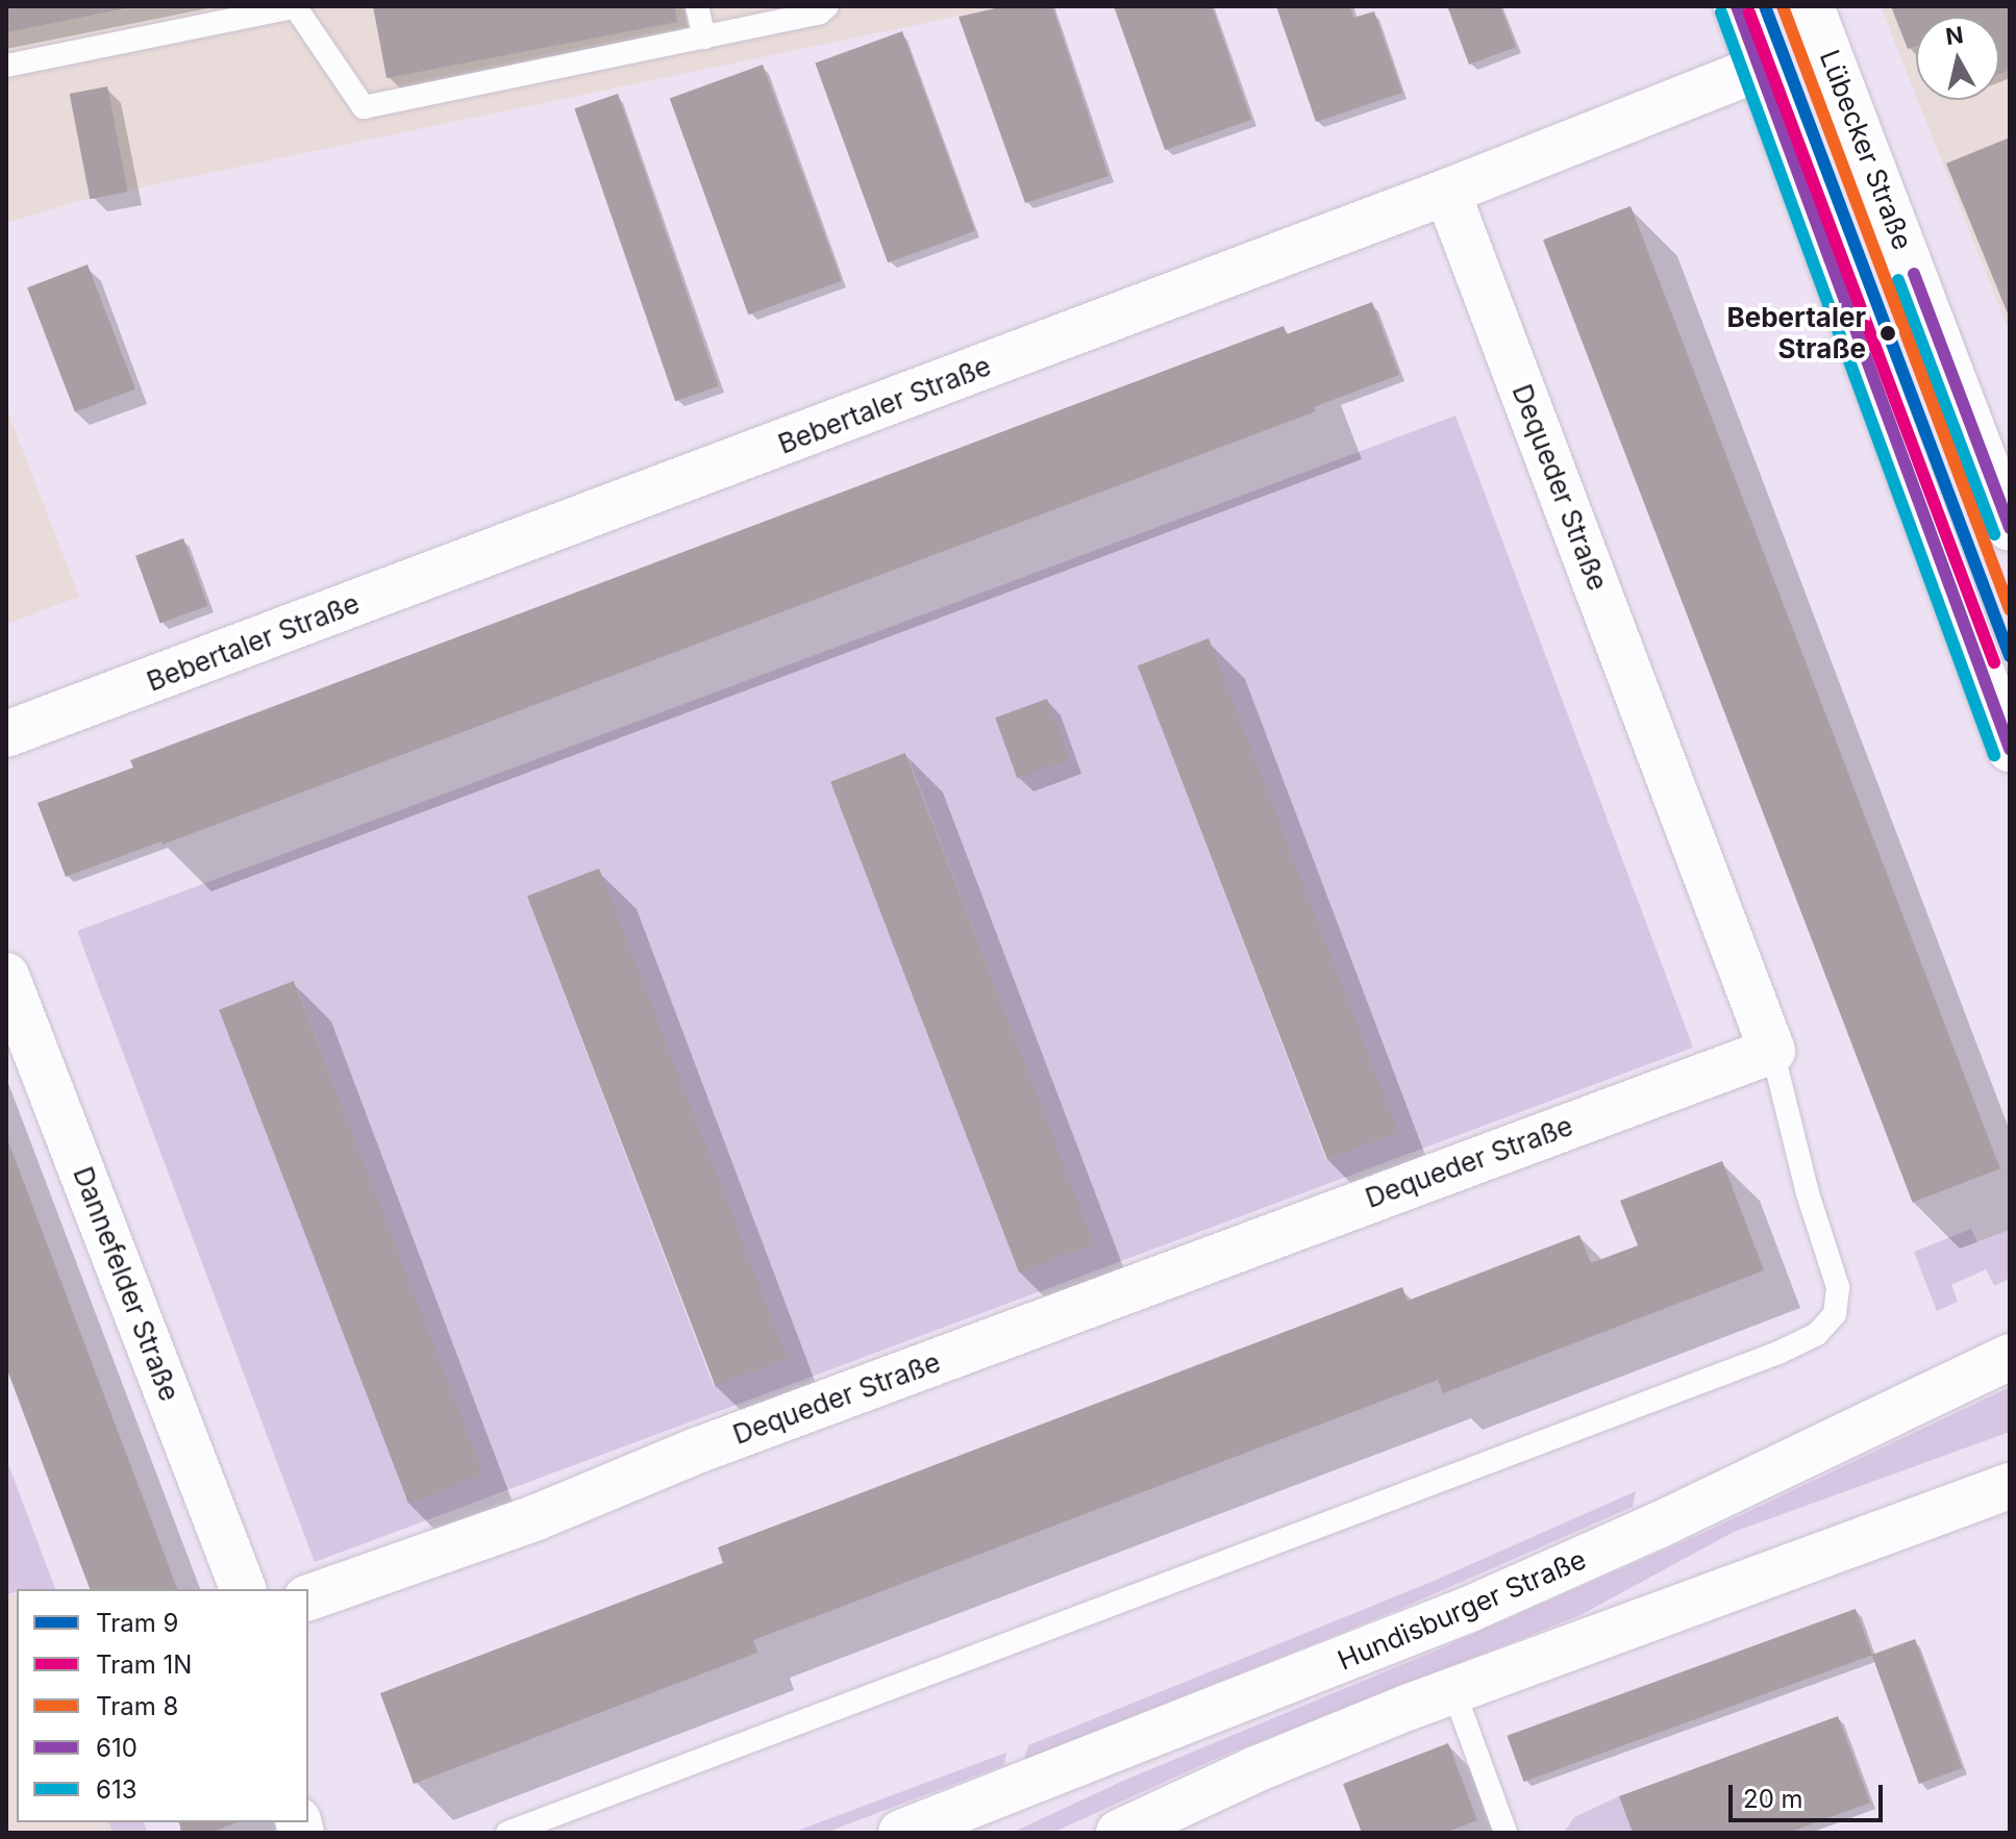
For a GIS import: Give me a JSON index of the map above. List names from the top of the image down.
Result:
{
  "streets": {
    "street": [
      "Lübecker Straße",
      "Bebertaler Straße",
      "Dequeder Straße",
      "Dannefelder Straße",
      "Hundisburger Straße"
    ]
  },
  "crossings": [
    ["Bebertaler Straße", "Dequeder Straße"]
  ],
  "places": ["Bebertaler Straße"],
  "lines": [
    "tram line 9",
    "tram line 8",
    "transit line 610",
    "tram line 1N",
    "transit line 613"
  ],
  "legend": [
    "Tram 9",
    "Tram 1N",
    "Tram 8",
    "610",
    "613"
  ],
  "scale_bar": "20 m",
  "north": "top"
}
